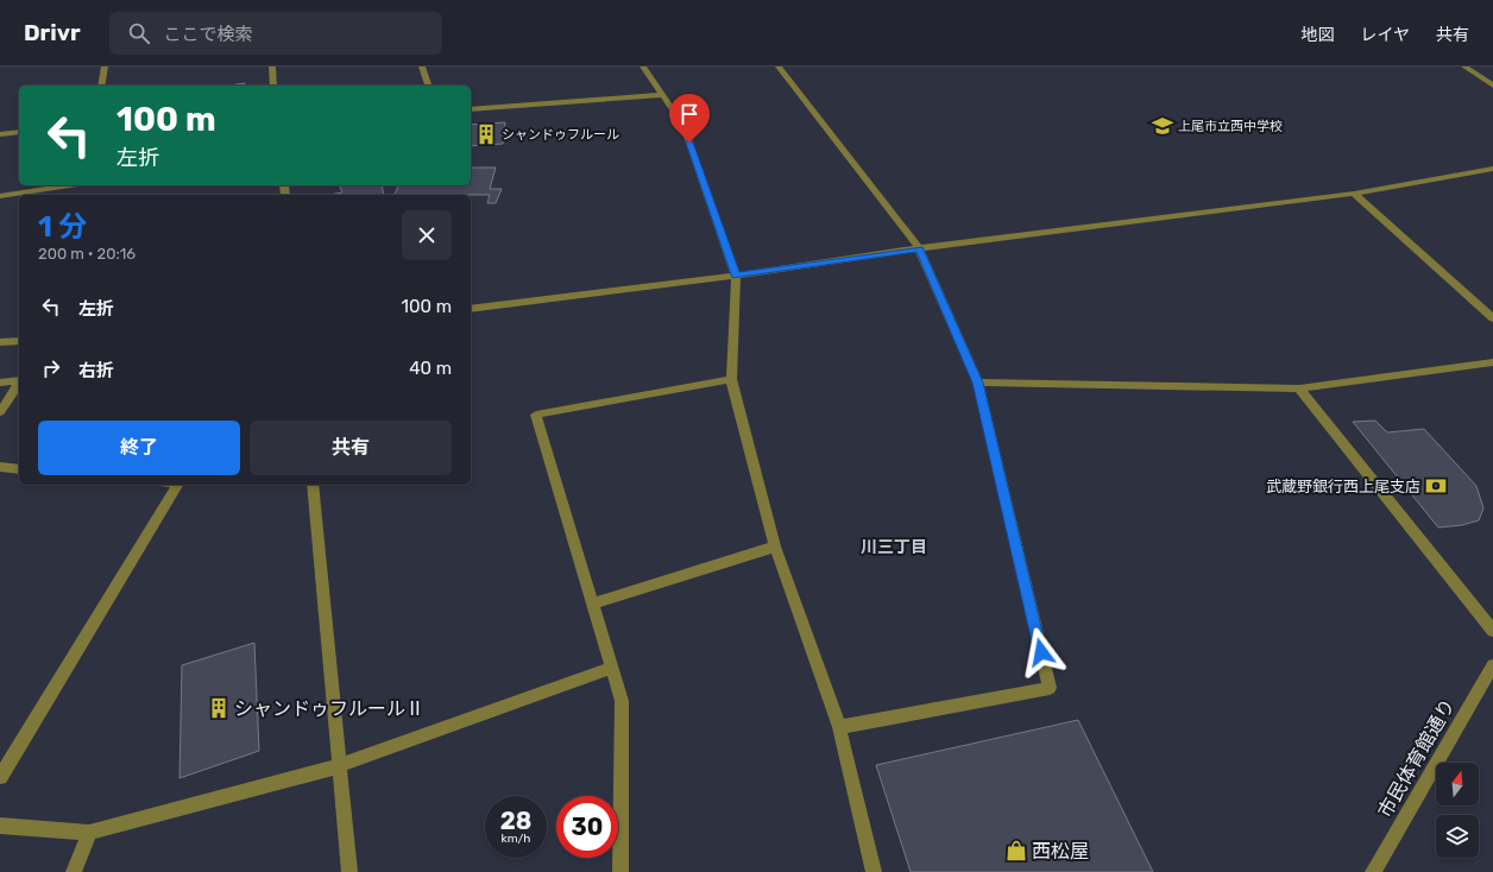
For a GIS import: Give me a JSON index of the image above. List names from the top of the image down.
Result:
{
  "streets": {
    "street": ["市民体育館通り"]
  },
  "districts": ["川三丁目"],
  "places": {
    "school or university": ["上尾市立西中学校"],
    "building": ["シャンドゥフルール", "シャンドゥフルールⅡ"],
    "bank": ["武蔵野銀行西上尾支店"],
    "shop": ["西松屋"]
  },
  "north": "top",
  "page": {
    "header": "Drivr",
    "search": "ここで検索",
    "nav": ["地図", "レイヤ", "共有"],
    "turn": ["100 m", "左折"],
    "heading": ["1 分", "200 m · 20:16"],
    "list": [
      {
        "name": "左折",
        "value": "100 m"
      },
      {
        "name": "右折",
        "value": "40 m"
      }
    ],
    "buttons": ["終了", "共有"],
    "speed": "28 km/h",
    "limit": "30"
  }
}
